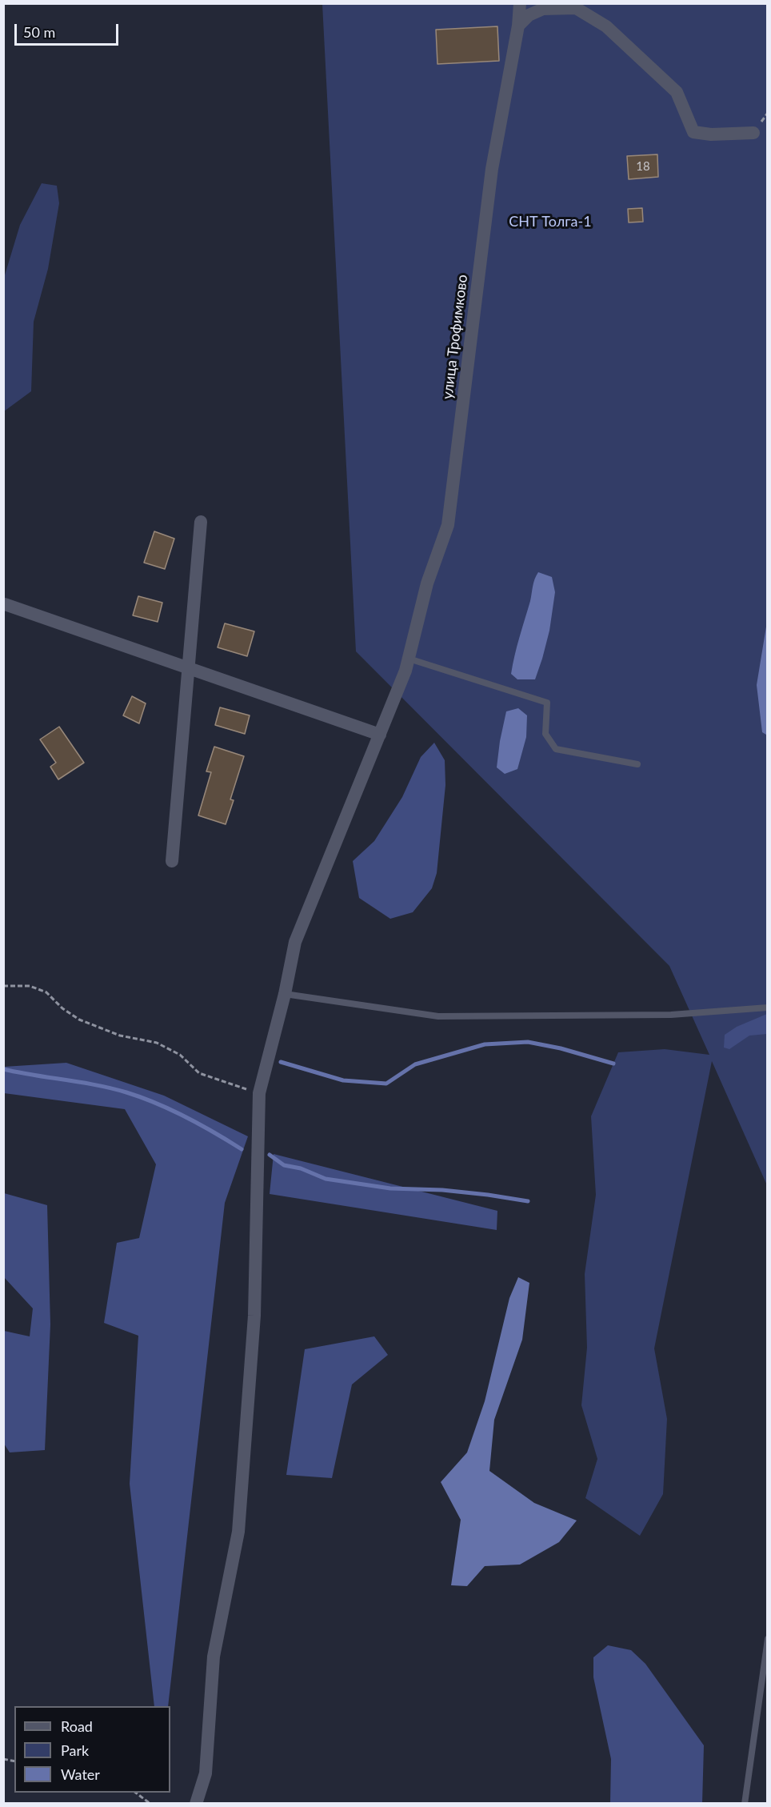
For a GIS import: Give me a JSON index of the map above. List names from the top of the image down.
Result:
{
  "streets": {
    "street": ["улица Трофимково"]
  },
  "parks": ["СНТ Толга-1"],
  "house_numbers": ["18"],
  "legend": ["Road", "Park", "Water"],
  "scale_bar": "50 m"
}
